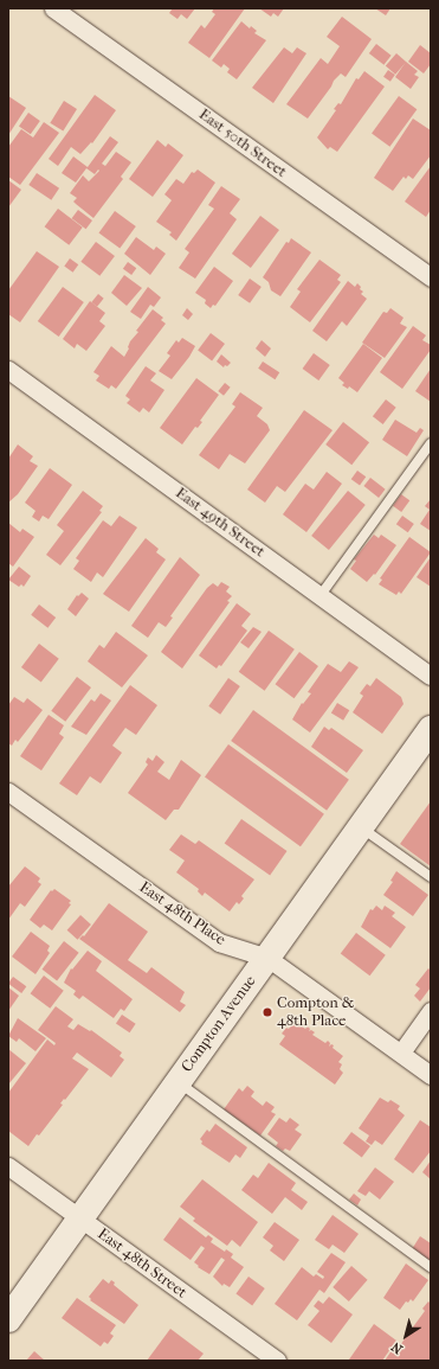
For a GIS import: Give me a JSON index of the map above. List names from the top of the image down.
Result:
{
  "streets": {
    "main road": ["Compton Avenue"],
    "street": [
      "East 50th Street",
      "East 49th Street",
      "East 48th Place",
      "East 48th Street"
    ]
  },
  "crossings": [
    ["East 48th Place", "Compton Avenue"],
    ["Compton Avenue", "East 48th Street"]
  ],
  "places": ["Compton & 48th Place"],
  "north": "bottom left"
}
